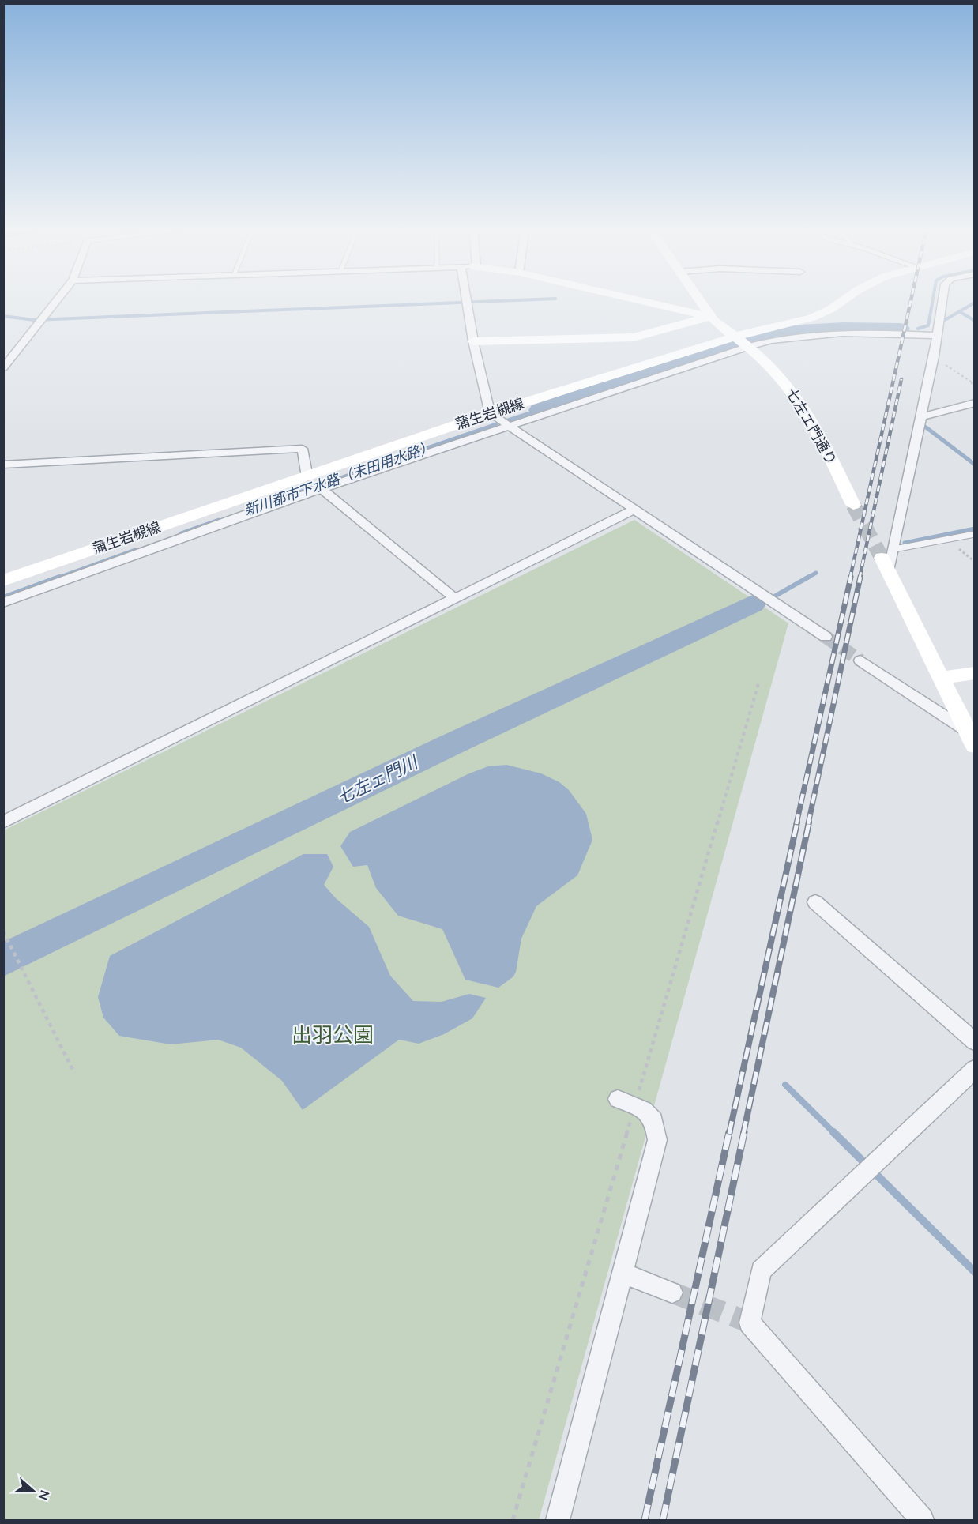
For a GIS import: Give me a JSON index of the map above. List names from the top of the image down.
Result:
{
  "streets": {
    "street": ["蒲生岩槻線", "七左エ門通り"]
  },
  "crossings": [
    ["蒲生岩槻線", "七左エ門通り"]
  ],
  "water": ["新川都市下水路（末田用水路）", "七左ェ門川"],
  "parks": ["出羽公園"],
  "north": "right"
}
